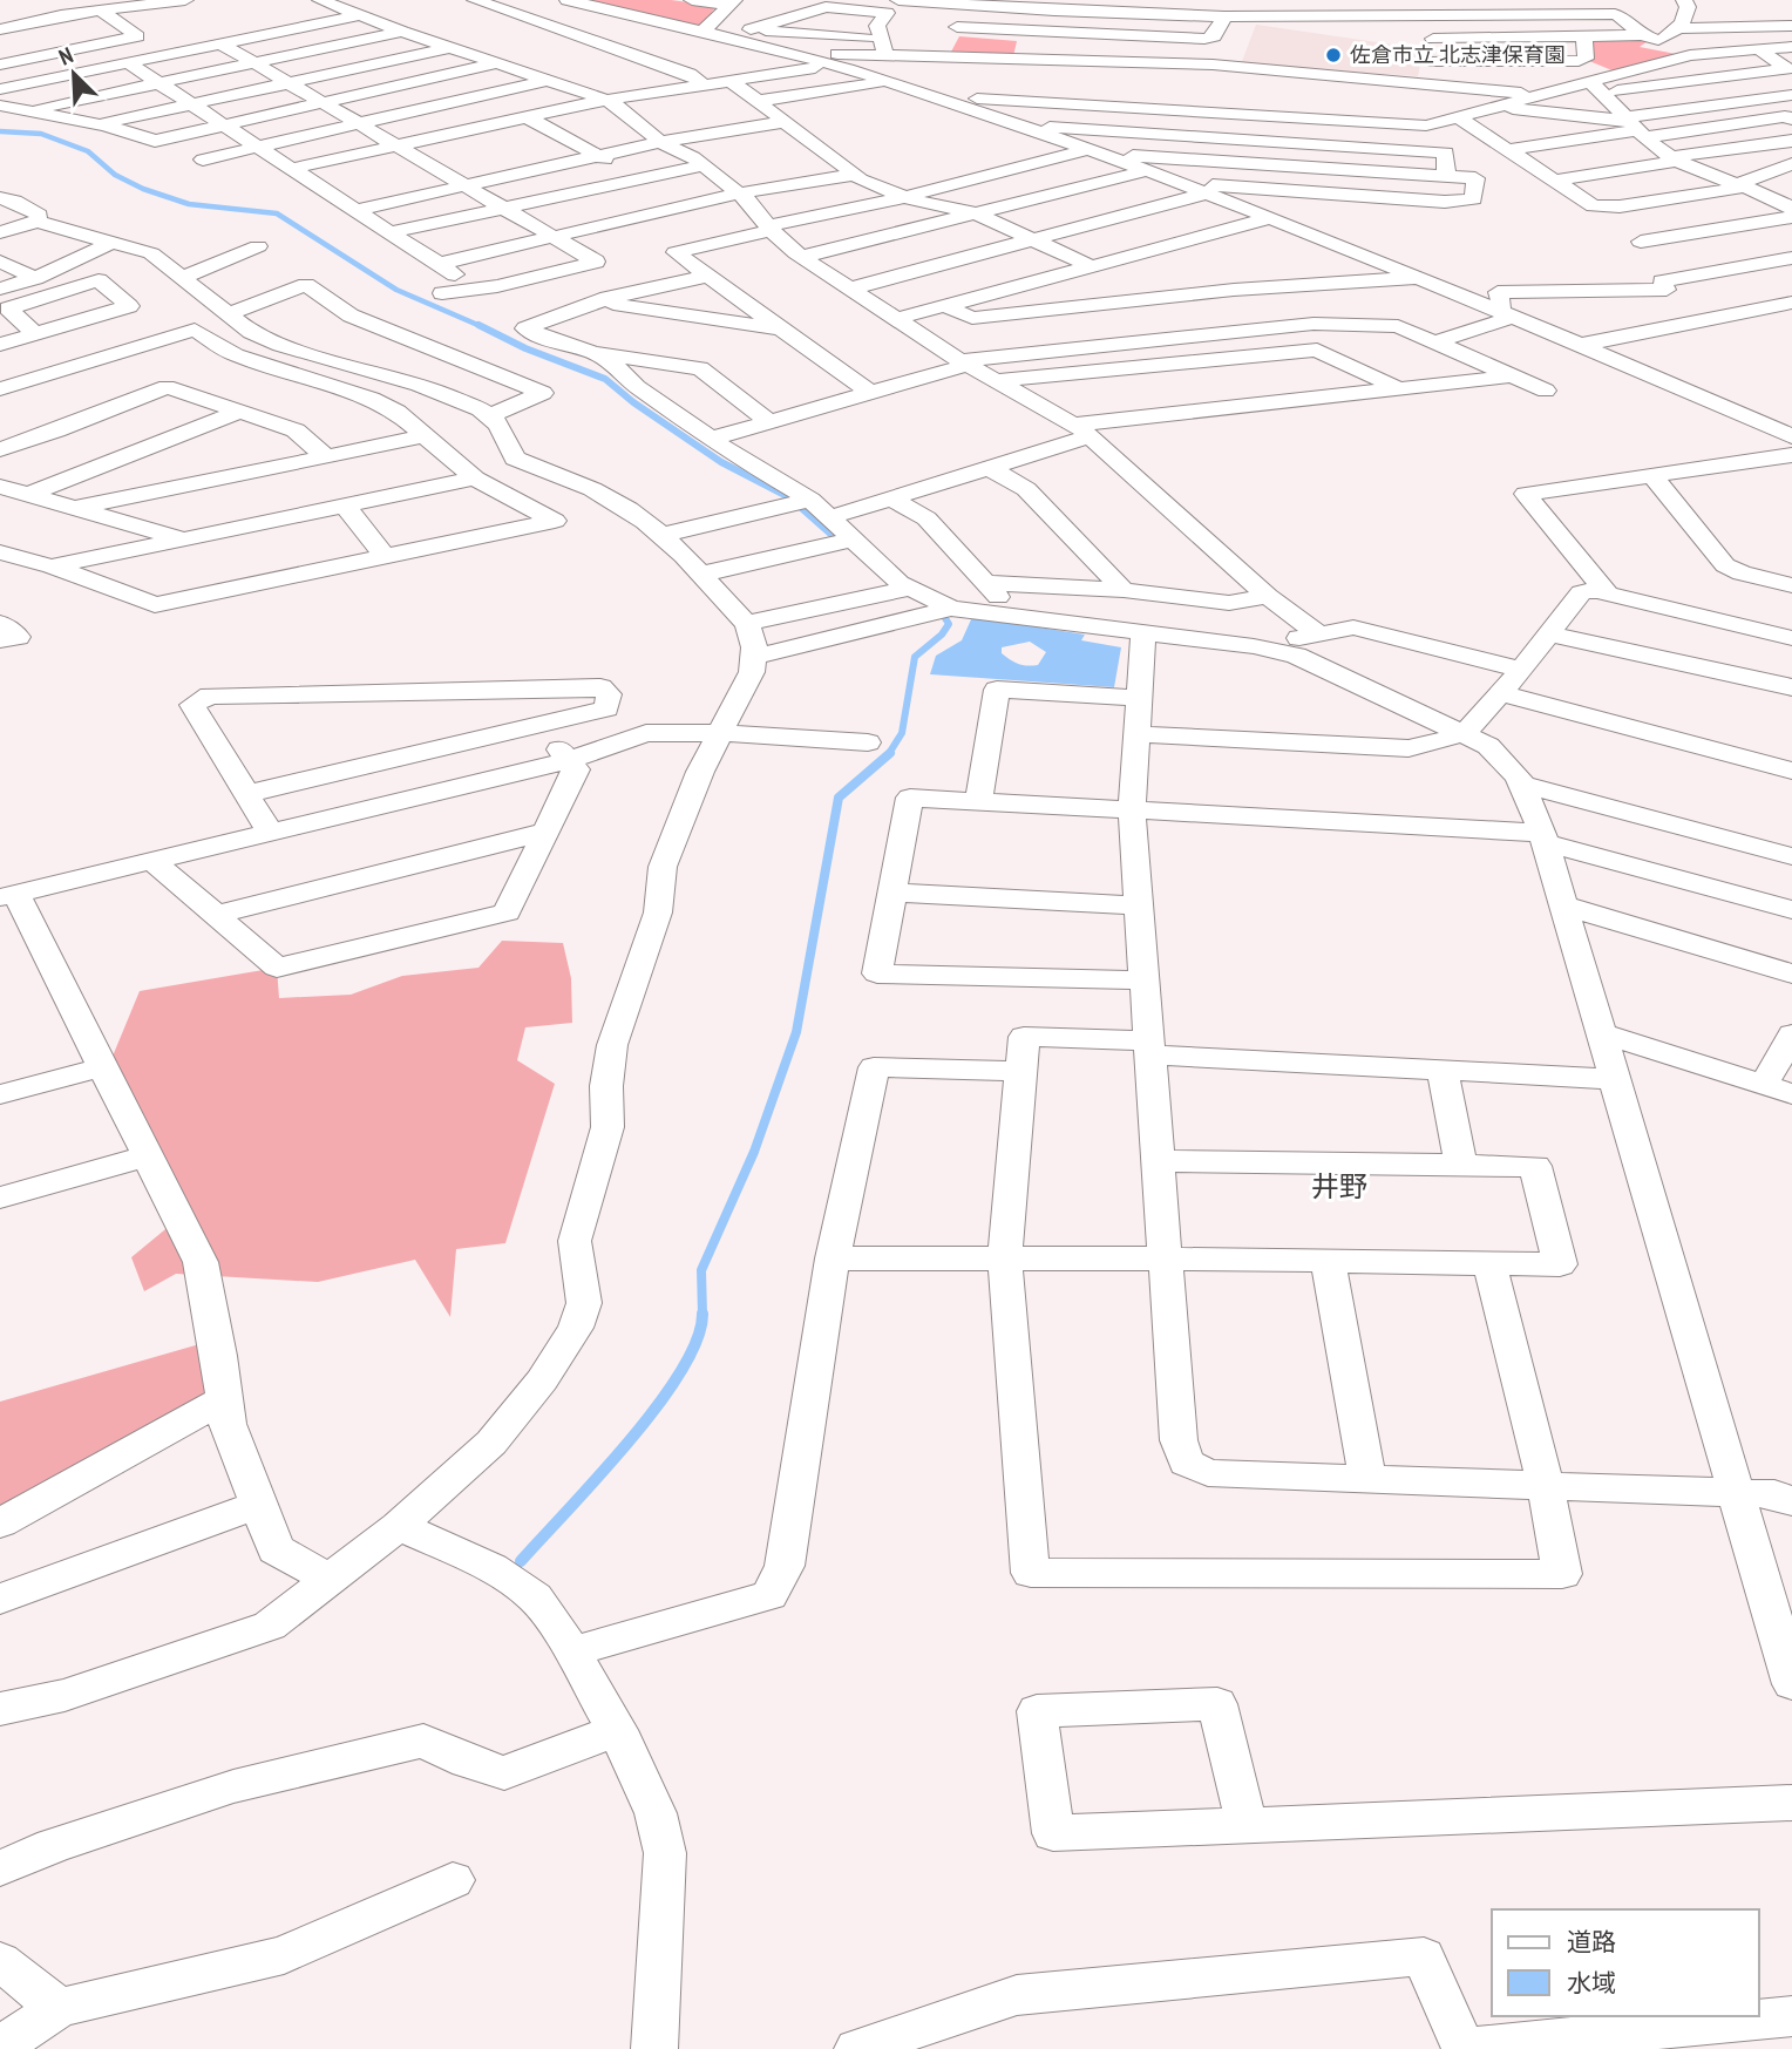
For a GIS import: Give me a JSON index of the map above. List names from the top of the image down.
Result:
{
  "districts": ["井野"],
  "places": ["佐倉市立 北志津保育園"],
  "legend": ["道路", "水域"],
  "north": "top left"
}
